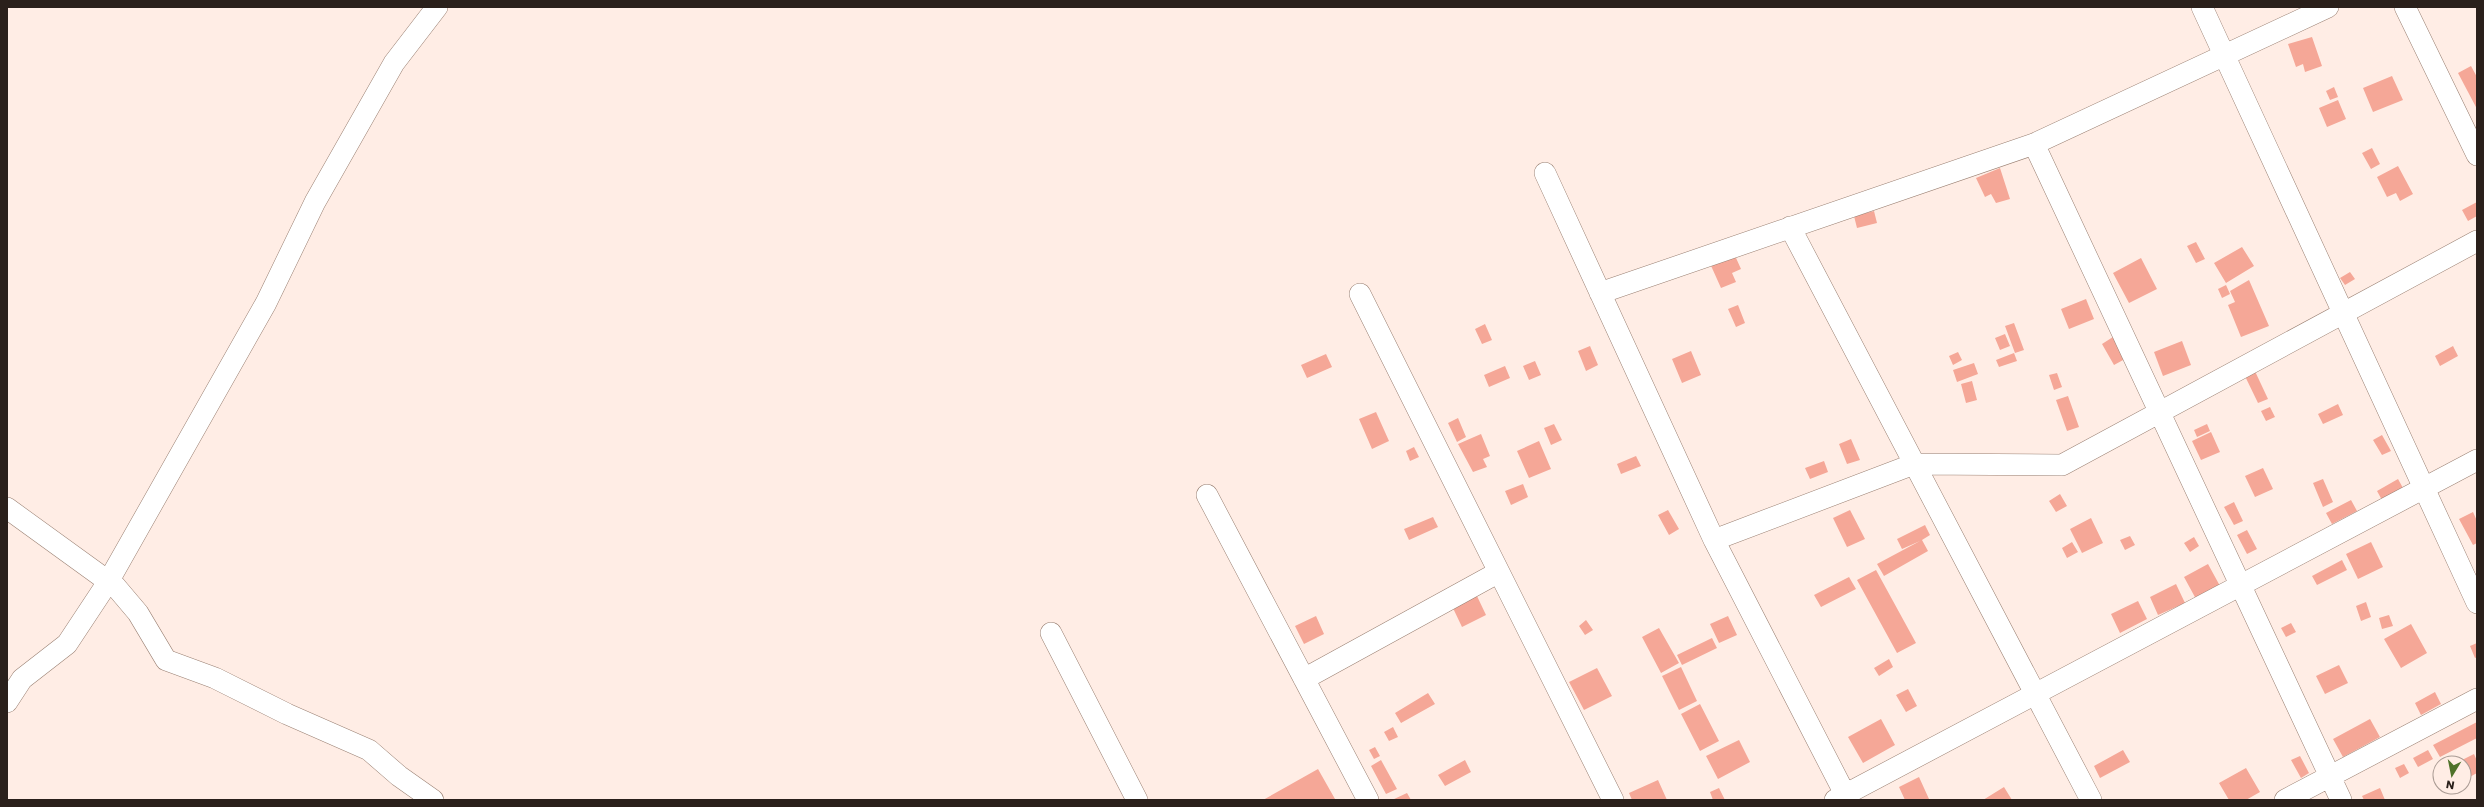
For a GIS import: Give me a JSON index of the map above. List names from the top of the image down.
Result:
{
  "north": "bottom"
}
